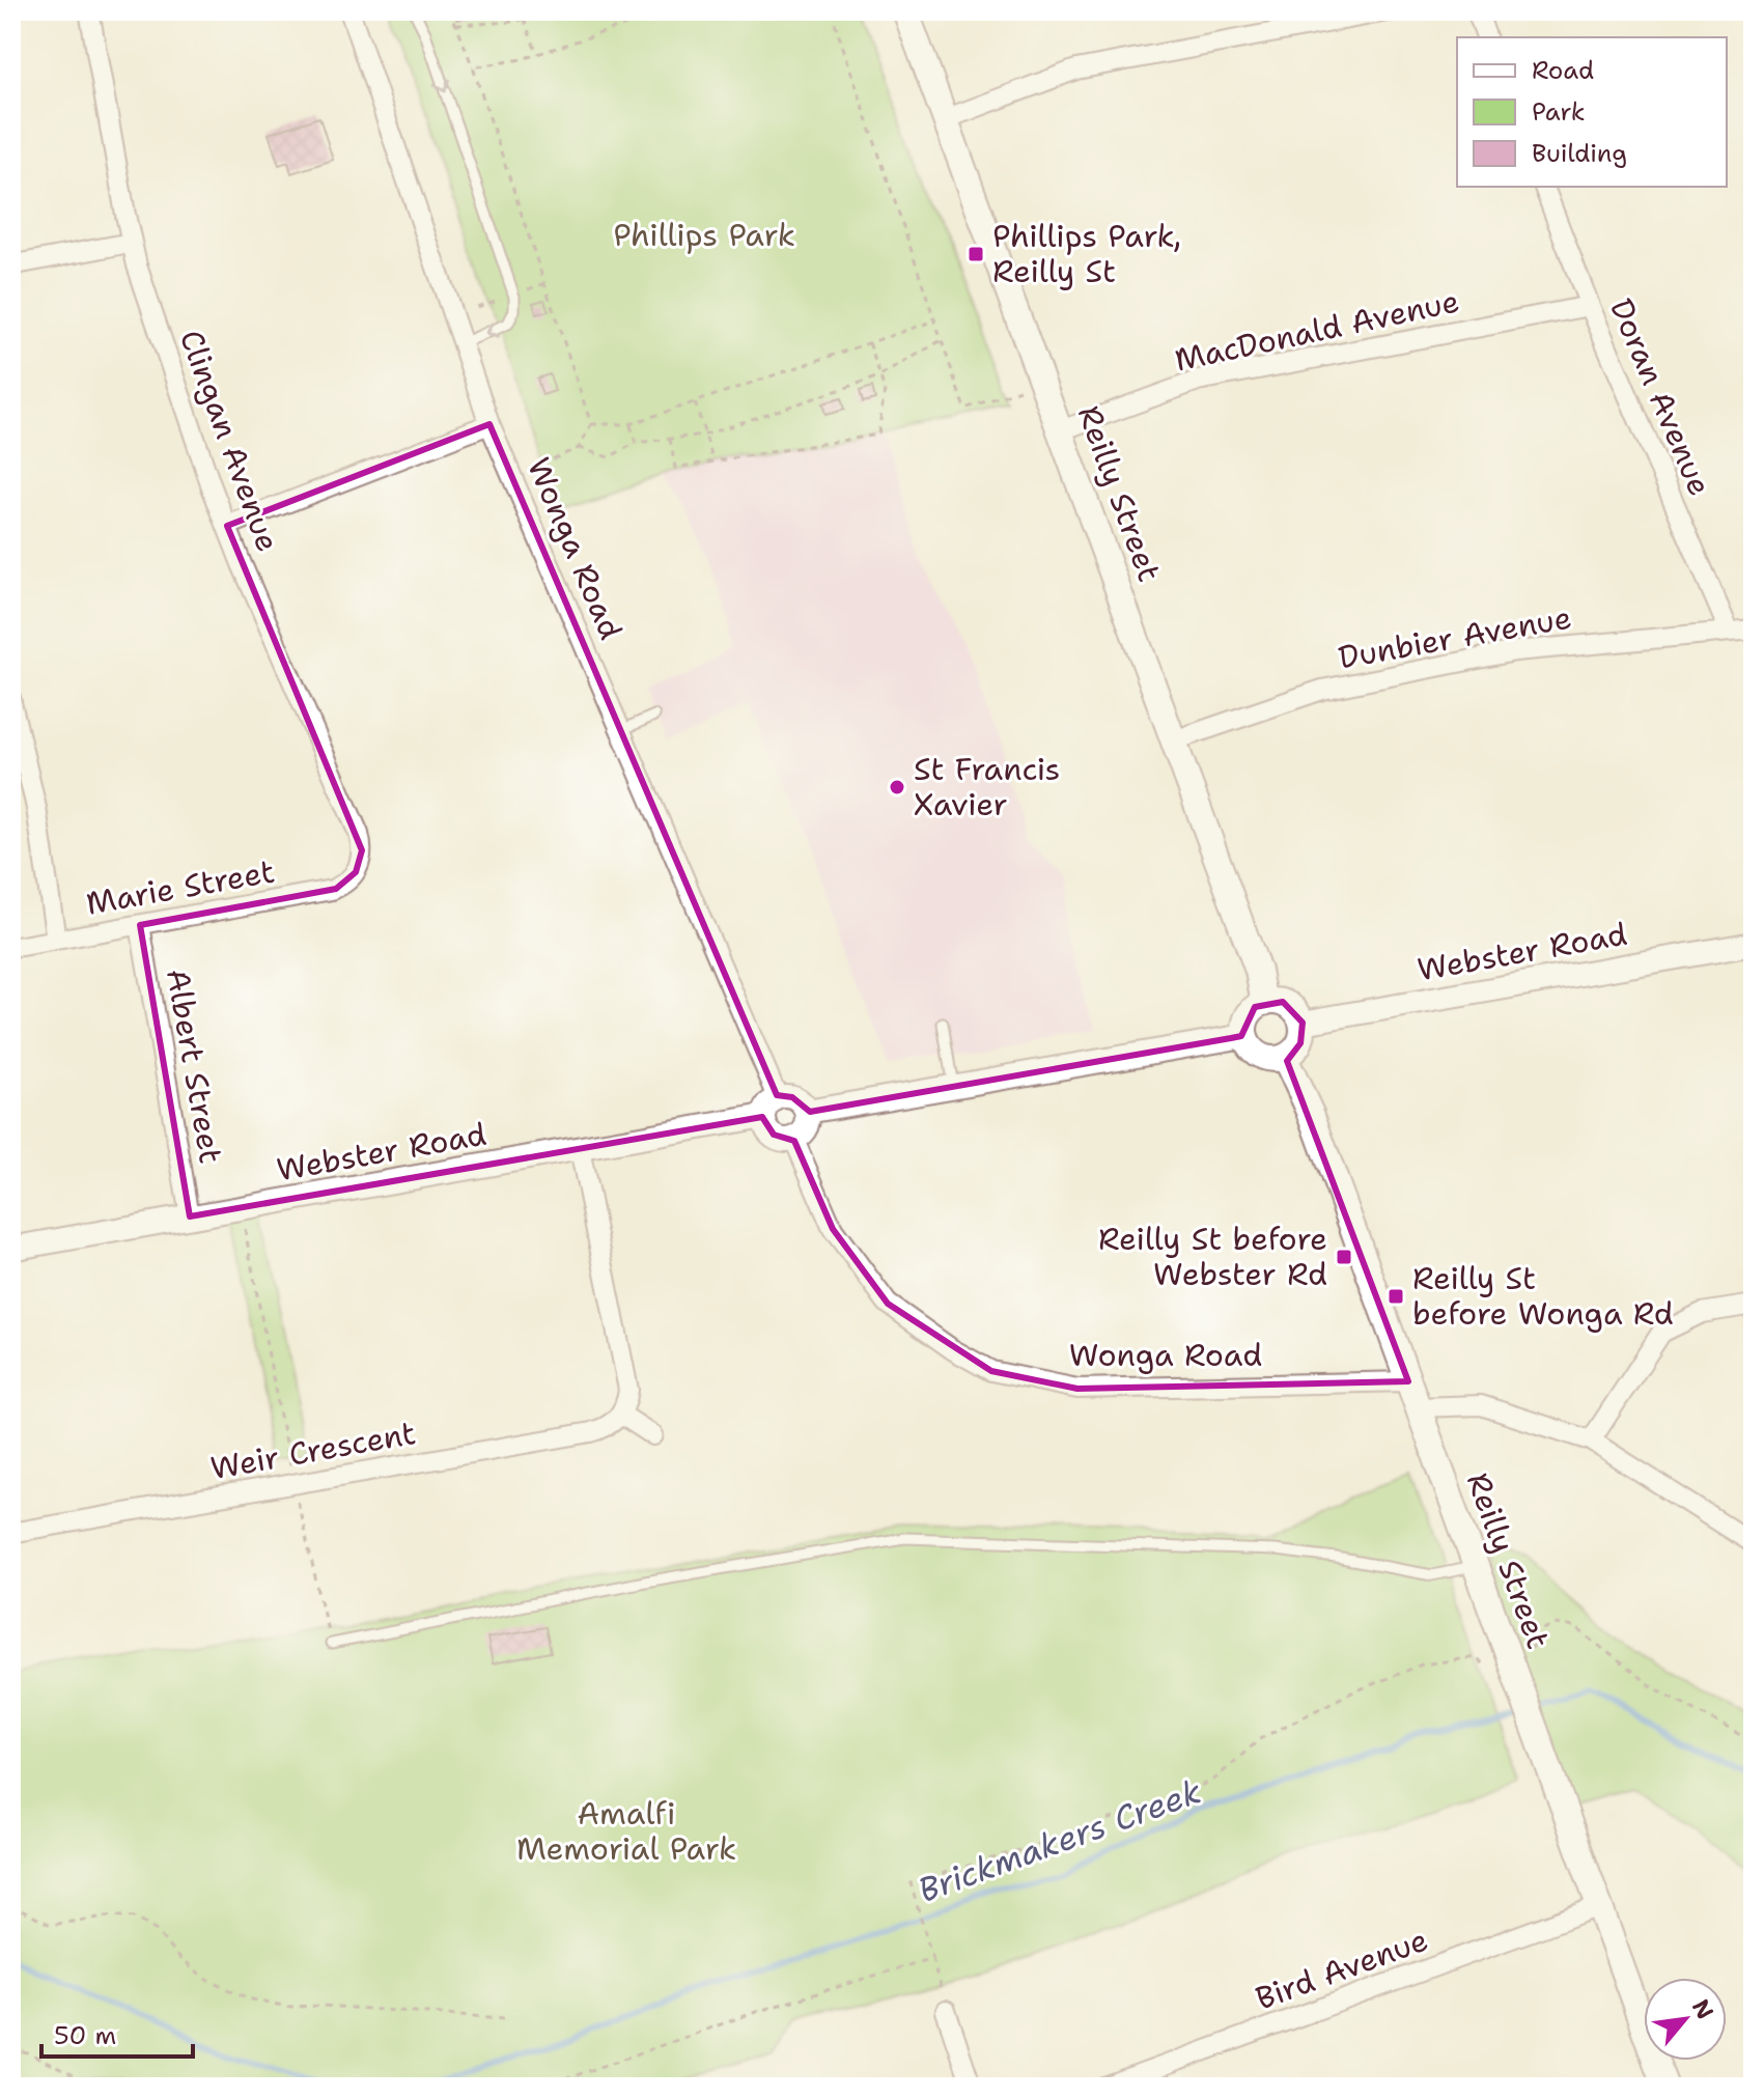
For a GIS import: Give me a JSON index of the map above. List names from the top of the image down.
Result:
{
  "streets": {
    "main road": ["Reilly Street"],
    "street": [
      "MacDonald Avenue",
      "Doran Avenue",
      "Clingan Avenue",
      "Wonga Road",
      "Dunbier Avenue",
      "Marie Street",
      "Webster Road",
      "Albert Street",
      "Weir Crescent",
      "Bird Avenue"
    ]
  },
  "crossings": [
    ["MacDonald Avenue", "Doran Avenue"],
    ["MacDonald Avenue", "Reilly Street"],
    ["Doran Avenue", "Dunbier Avenue"],
    ["Clingan Avenue", "Marie Street"],
    ["Reilly Street", "Wonga Road"],
    ["Reilly Street", "Dunbier Avenue"],
    ["Reilly Street", "Webster Road"],
    ["Reilly Street", "Bird Avenue"],
    ["Wonga Road", "Webster Road"],
    ["Marie Street", "Albert Street"],
    ["Webster Road", "Albert Street"]
  ],
  "water": ["Brickmakers Creek"],
  "parks": ["Phillips Park", "Amalfi Memorial Park"],
  "places": {
    "transit": ["Phillips Park, Reilly St", "Reilly St before Webster Rd", "Reilly St before Wonga Rd"],
    "other": ["St Francis Xavier"]
  },
  "legend": ["Road", "Park", "Building"],
  "scale_bar": "50 m",
  "north": "top right"
}
